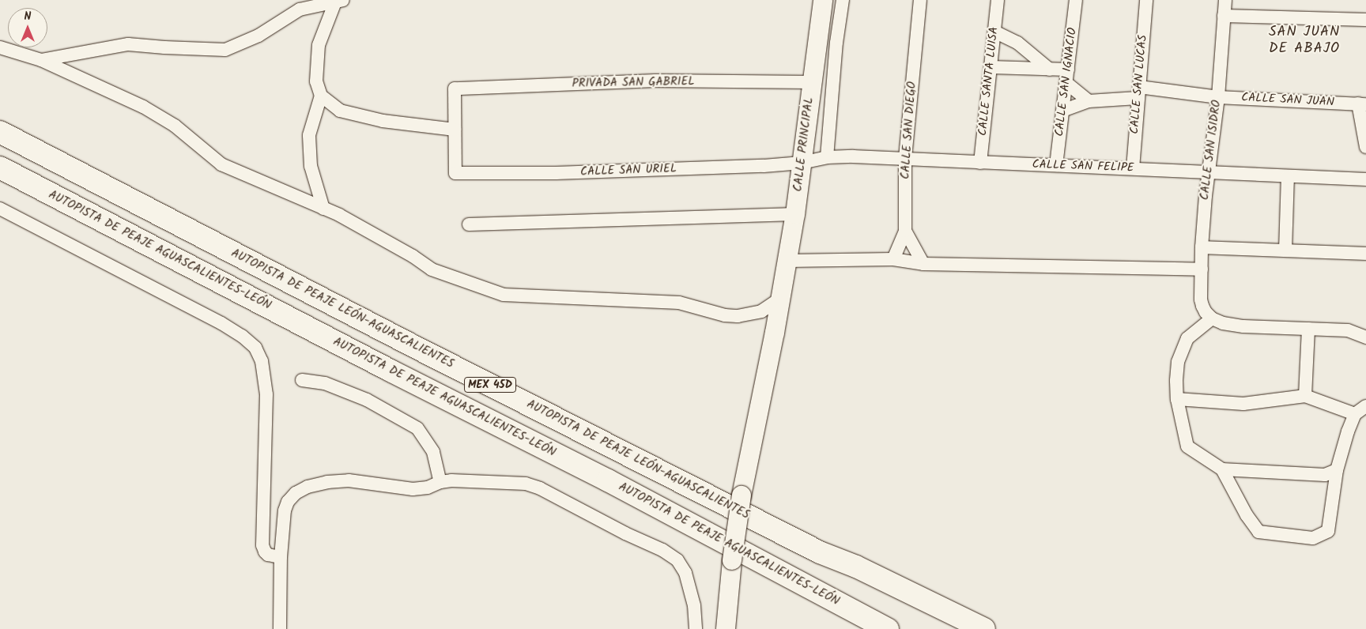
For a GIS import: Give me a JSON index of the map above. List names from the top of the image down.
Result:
{
  "streets": {
    "highway": ["AUTOPISTA DE PEAJE AGUASCALIENTES-LEÓN", "AUTOPISTA DE PEAJE LEÓN-AGUASCALIENTES", "MEX 45D"],
    "street": [
      "CALLE SANTA LUISA",
      "CALLE SAN IGNACIO",
      "PRIVADA SAN GABRIEL",
      "CALLE SAN LUCAS",
      "CALLE SAN JUAN",
      "CALLE SAN DIEGO",
      "CALLE PRINCIPAL",
      "CALLE SAN ISIDRO",
      "CALLE SAN FELIPE",
      "CALLE SAN URIEL"
    ]
  },
  "crossings": [
    ["CALLE SANTA LUISA", "CALLE SAN FELIPE"],
    ["CALLE SAN IGNACIO", "CALLE SAN JUAN"],
    ["CALLE SAN IGNACIO", "CALLE SAN FELIPE"],
    ["PRIVADA SAN GABRIEL", "CALLE PRINCIPAL"],
    ["PRIVADA SAN GABRIEL", "CALLE SAN URIEL"],
    ["CALLE SAN LUCAS", "CALLE SAN JUAN"],
    ["CALLE SAN LUCAS", "CALLE SAN FELIPE"],
    ["CALLE SAN JUAN", "CALLE SAN ISIDRO"],
    ["CALLE SAN DIEGO", "CALLE SAN FELIPE"],
    ["CALLE PRINCIPAL", "CALLE SAN FELIPE"],
    ["CALLE PRINCIPAL", "CALLE SAN URIEL"],
    ["CALLE SAN ISIDRO", "CALLE SAN FELIPE"],
    ["CALLE SAN FELIPE", "CALLE SAN URIEL"]
  ],
  "districts": ["SAN JUAN DE ABAJO"],
  "north": "top"
}
